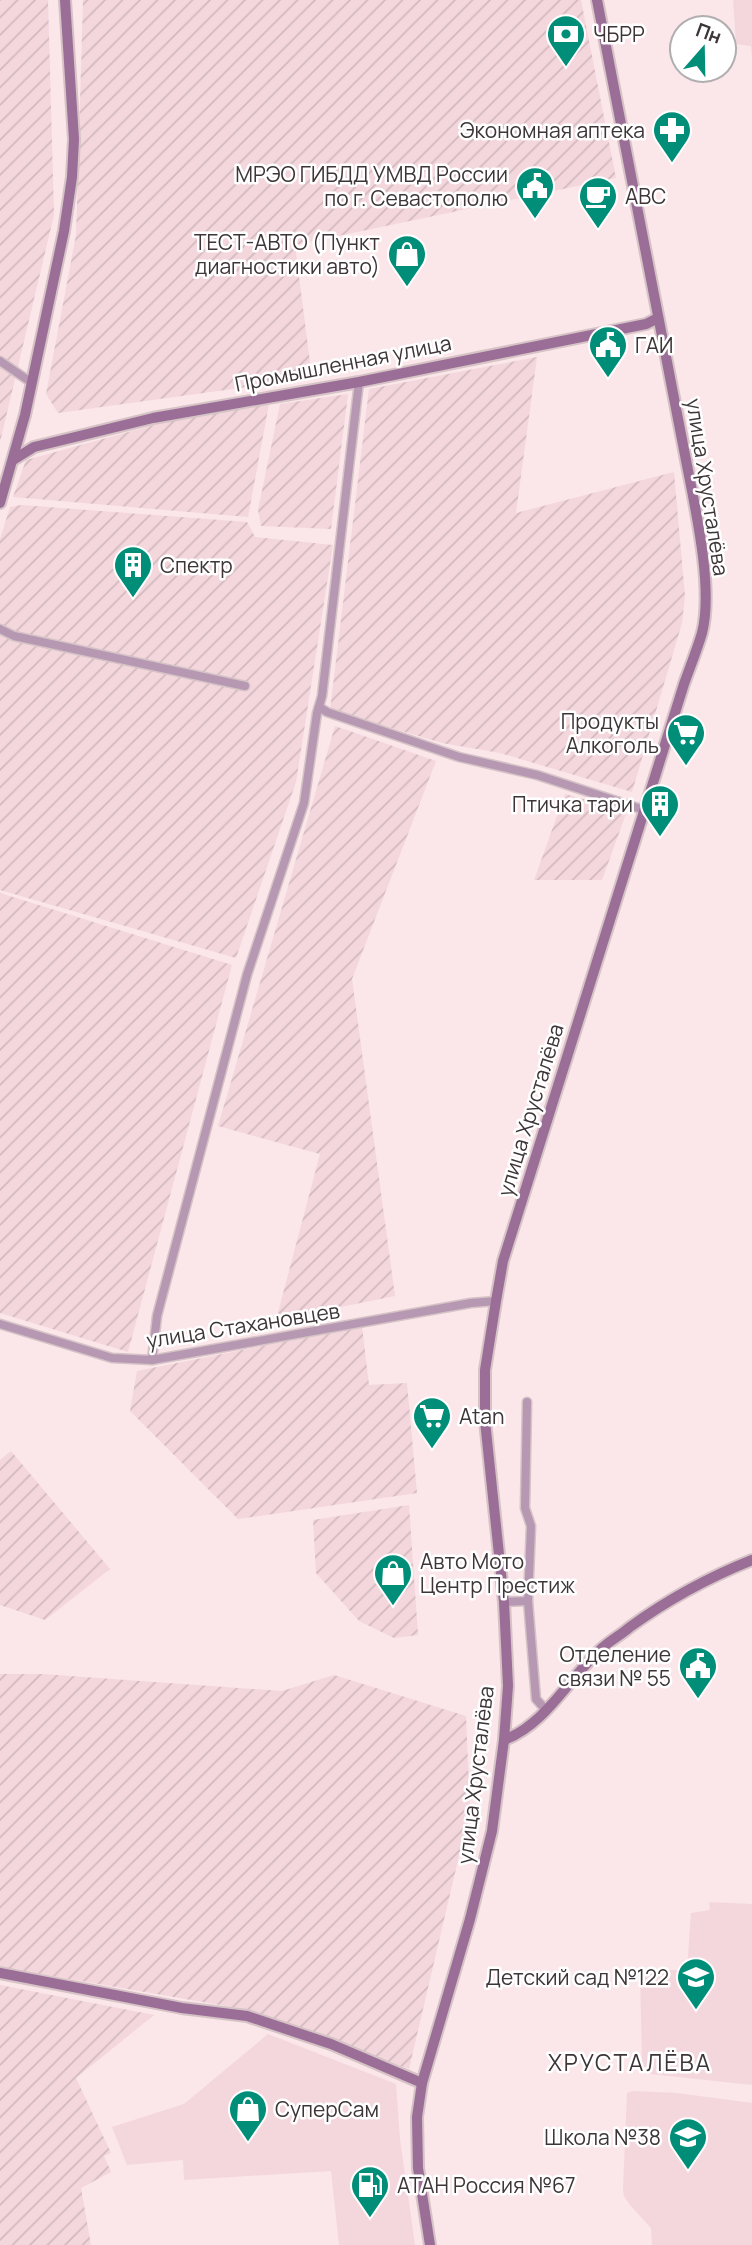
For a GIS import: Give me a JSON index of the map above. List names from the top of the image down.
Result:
{
  "streets": {
    "main road": ["Промышленная улица", "улица Хрусталёва"],
    "street": ["улица Стахановцев"]
  },
  "crossings": [
    ["Промышленная улица", "улица Хрусталёва"],
    ["улица Хрусталёва", "улица Стахановцев"]
  ],
  "districts": ["ХРУСТАЛЁВА"],
  "places": {
    "bank": ["ЧБРР"],
    "pharmacy": ["Экономная аптека"],
    "public building": ["МРЭО ГИБДД УМВД России по г. Севастополю", "ГАИ", "Отделение связи № 55"],
    "cafe": ["АВС"],
    "shop": ["ТЕСТ-АВТО (Пункт диагностики авто)", "Авто Мото Центр Престиж", "СуперСам"],
    "building": ["Спектр", "Птичка тари"],
    "supermarket": ["Продукты Алкоголь", "Atan"],
    "school or university": ["Детский сад №122", "Школа №38"],
    "fuel station": ["АТАН Россия №67"]
  },
  "north": "top"
}
